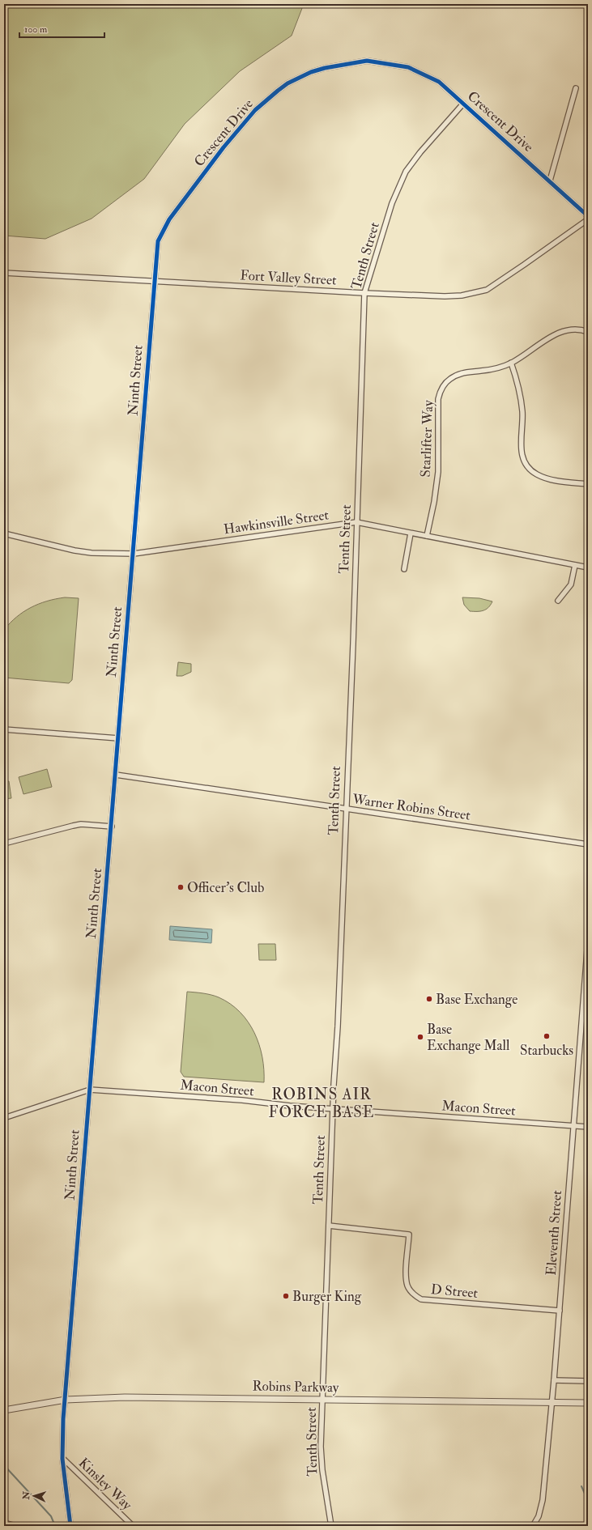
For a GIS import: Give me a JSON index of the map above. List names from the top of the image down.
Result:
{
  "streets": {
    "street": [
      "Crescent Drive",
      "Tenth Street",
      "Fort Valley Street",
      "Ninth Street",
      "Starlifter Way",
      "Hawkinsville Street",
      "Warner Robins Street",
      "Macon Street",
      "Eleventh Street",
      "D Street",
      "Robins Parkway",
      "Kinsley Way"
    ]
  },
  "crossings": [
    ["Crescent Drive", "Tenth Street"],
    ["Crescent Drive", "Fort Valley Street"],
    ["Crescent Drive", "Ninth Street"],
    ["Tenth Street", "Fort Valley Street"],
    ["Tenth Street", "Hawkinsville Street"],
    ["Tenth Street", "Warner Robins Street"],
    ["Tenth Street", "Macon Street"],
    ["Tenth Street", "D Street"],
    ["Tenth Street", "Robins Parkway"],
    ["Fort Valley Street", "Ninth Street"],
    ["Ninth Street", "Hawkinsville Street"],
    ["Ninth Street", "Warner Robins Street"],
    ["Ninth Street", "Macon Street"],
    ["Ninth Street", "Robins Parkway"],
    ["Ninth Street", "Kinsley Way"],
    ["Starlifter Way", "Hawkinsville Street"],
    ["Macon Street", "Eleventh Street"],
    ["Eleventh Street", "D Street"],
    ["Eleventh Street", "Robins Parkway"]
  ],
  "districts": ["ROBINS AIR FORCE BASE"],
  "places": [
    "Officer's Club",
    "Base Exchange",
    "Starbucks",
    "Base Exchange Mall",
    "Burger King"
  ],
  "scale_bar": "100 m",
  "north": "left"
}
